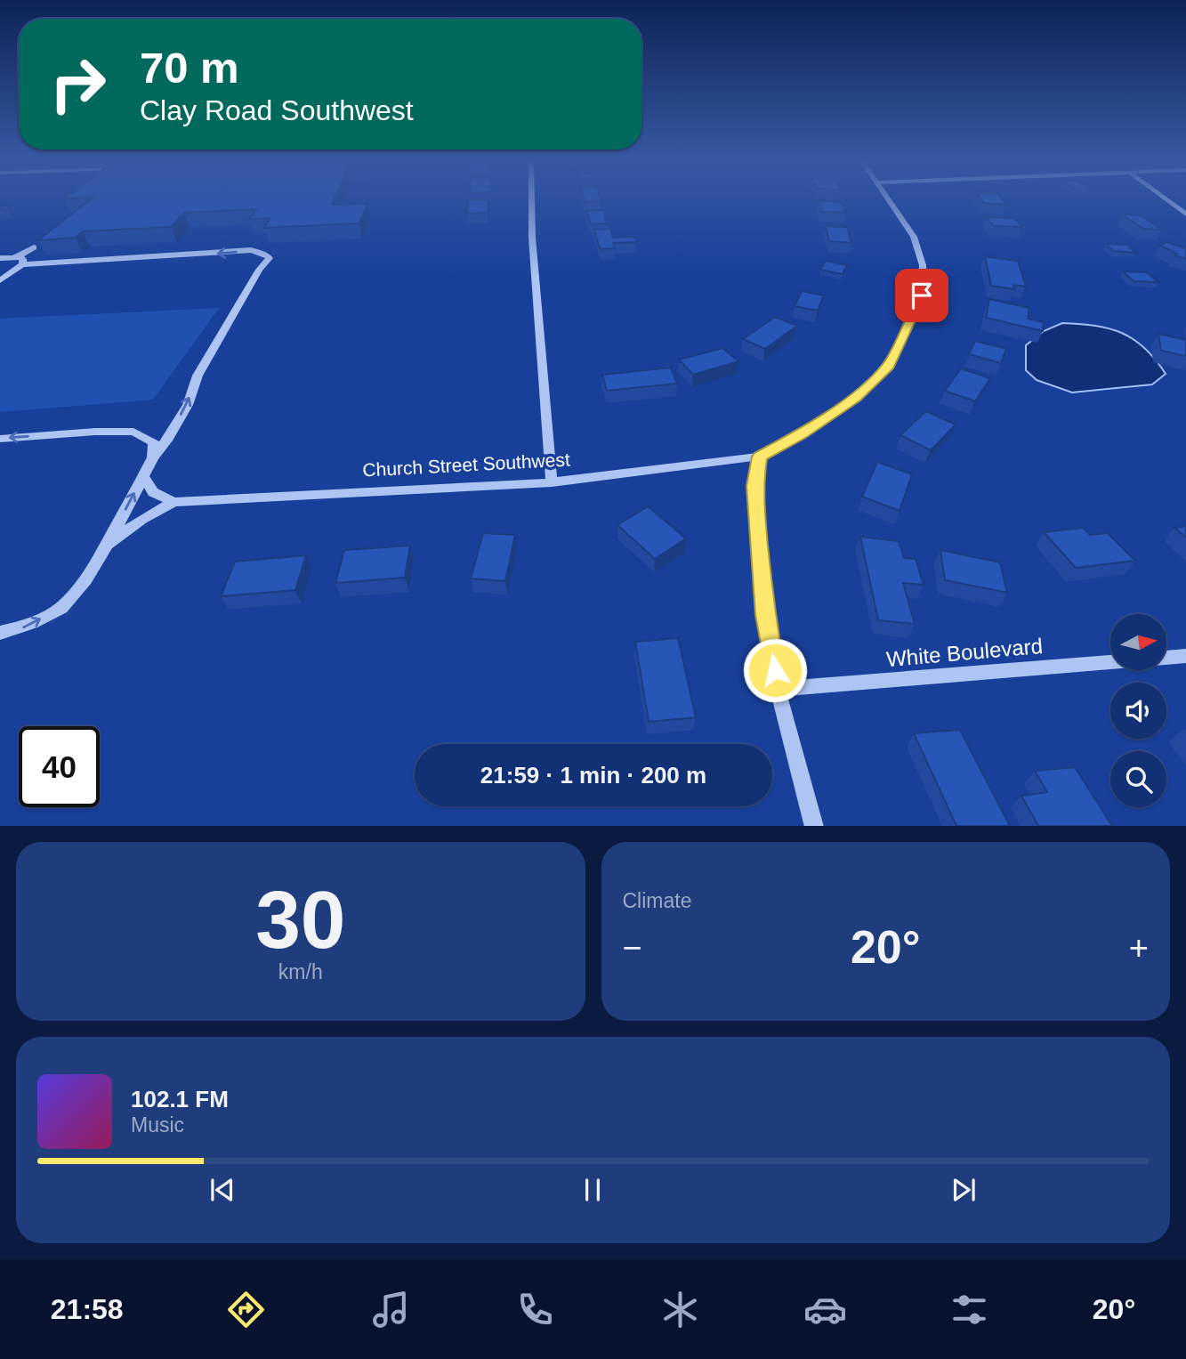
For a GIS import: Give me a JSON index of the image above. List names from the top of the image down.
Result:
{
  "streets": {
    "street": ["Church Street Southwest", "White Boulevard"]
  },
  "north": "right",
  "page": {
    "turn": ["70 m", "Clay Road Southwest"],
    "limit": "40",
    "trip": "21:59 · 1 min · 200 m",
    "tile": [
      ["30", "km/h"],
      "Climate"
    ],
    "heat": ["−", "20°", "+"],
    "song": ["102.1 FM", "Music"],
    "tabs": ["21:58", "20°"]
  }
}
